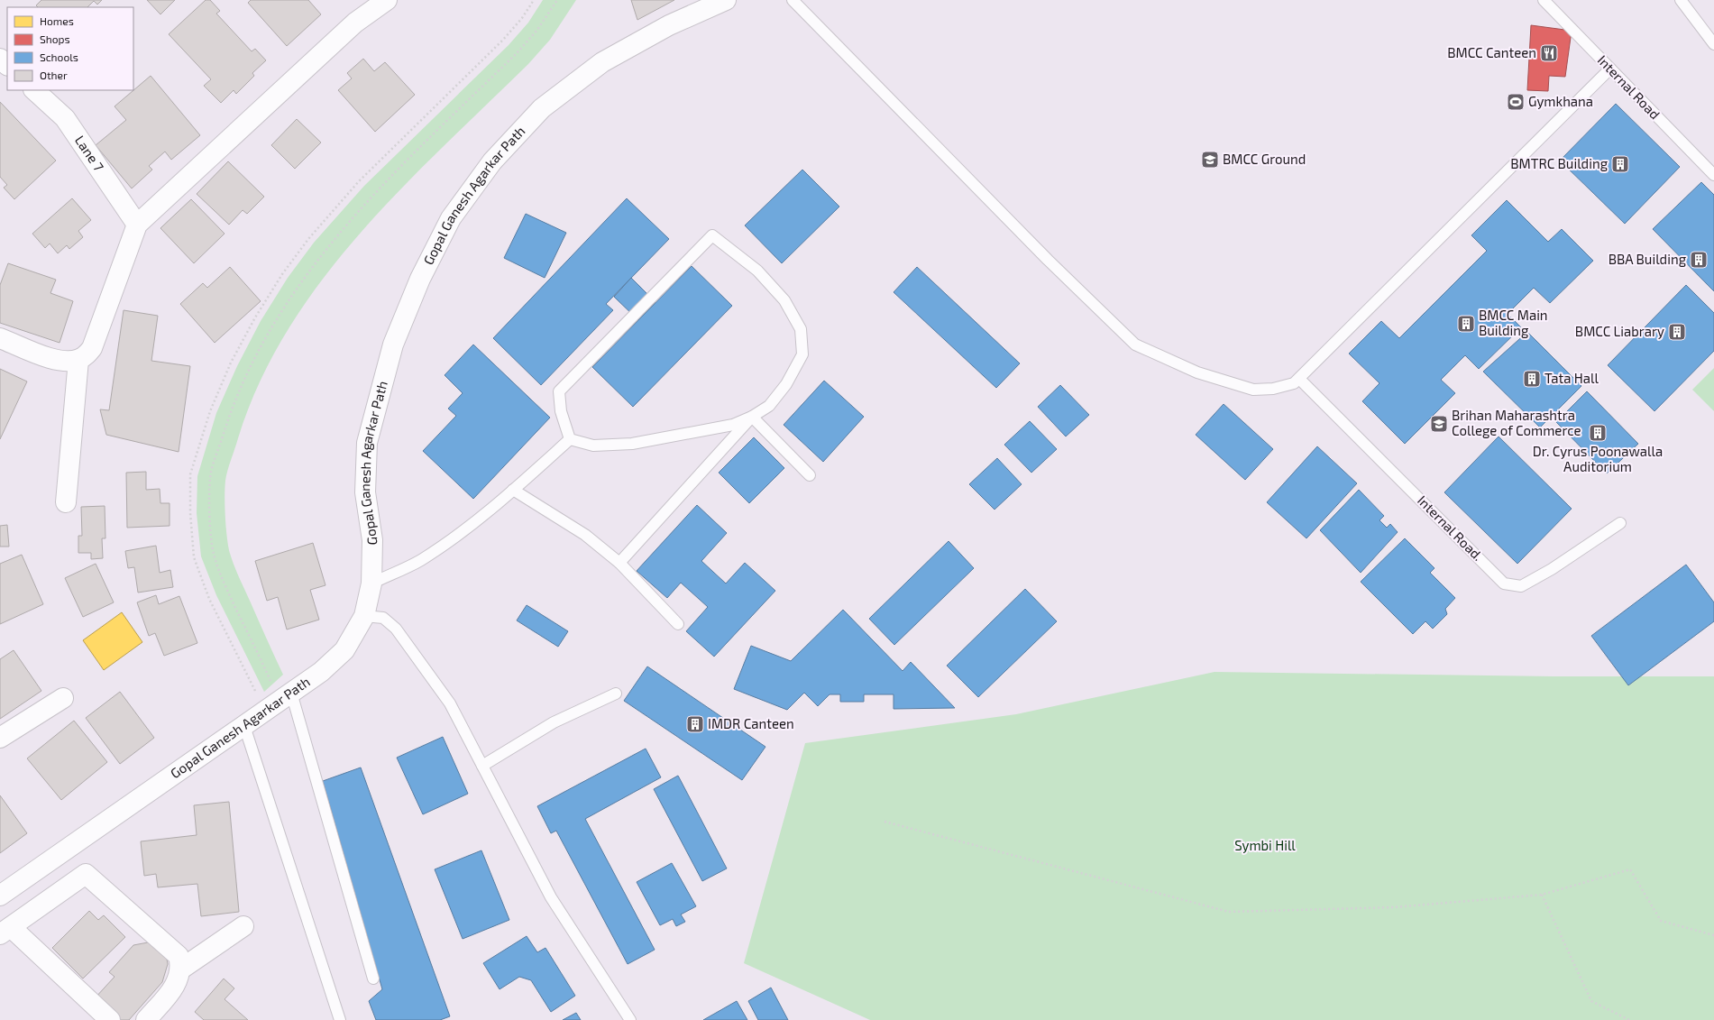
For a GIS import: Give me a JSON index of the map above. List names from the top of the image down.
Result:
{
  "streets": {
    "street": ["Lane 7", "Gopal Ganesh Agarkar Path"],
    "lane": ["Internal Road", "Internal Road."]
  },
  "parks": ["Symbi Hill"],
  "places": {
    "restaurant": ["BMCC Canteen"],
    "sports": ["Gymkhana"],
    "school or university": ["BMCC Ground", "Brihan Maharashtra College of Commerce"],
    "building": [
      "BMTRC Building",
      "BBA Building",
      "BMCC Main Building",
      "BMCC Liabrary",
      "Tata Hall",
      "Dr. Cyrus Poonawalla Auditorium",
      "IMDR Canteen"
    ]
  },
  "legend": [
    "Homes",
    "Shops",
    "Schools",
    "Other"
  ]
}
